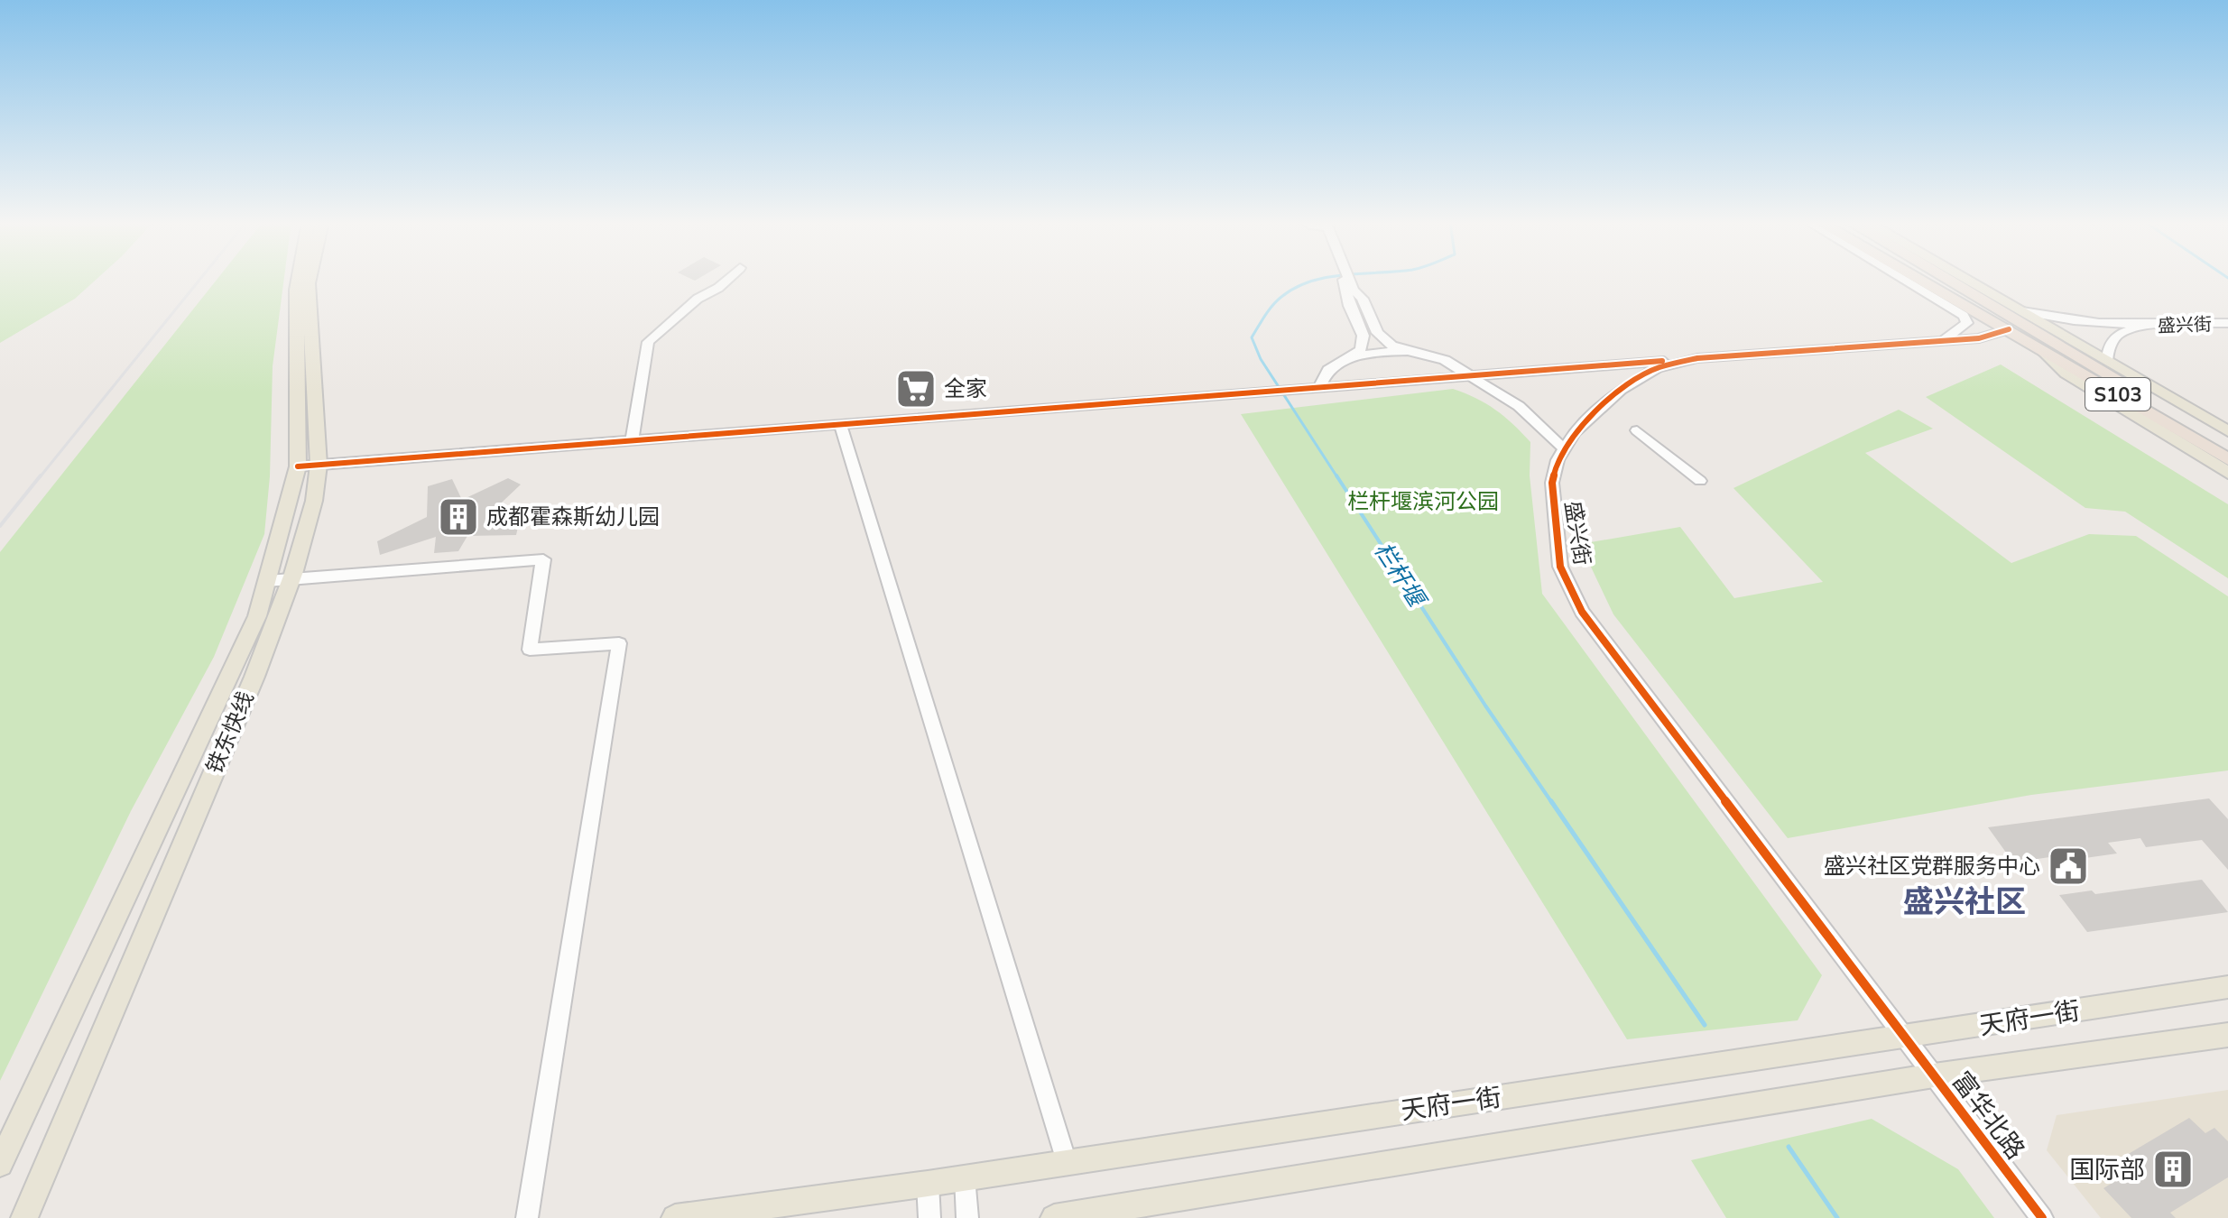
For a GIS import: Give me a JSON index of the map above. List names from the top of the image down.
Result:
{
  "streets": {
    "highway": ["S103"],
    "main road": ["铁东快线", "天府一街"],
    "street": ["盛兴街", "富华北路"]
  },
  "crossings": [
    ["盛兴街", "S103"],
    ["盛兴街", "天府一街"],
    ["盛兴街", "富华北路"],
    ["天府一街", "富华北路"]
  ],
  "districts": ["盛兴社区"],
  "water": ["栏杆堰"],
  "parks": ["栏杆堰滨河公园"],
  "places": {
    "supermarket": ["全家"],
    "building": ["成都霍森斯幼儿园", "国际部"],
    "public building": ["盛兴社区党群服务中心"]
  }
}
